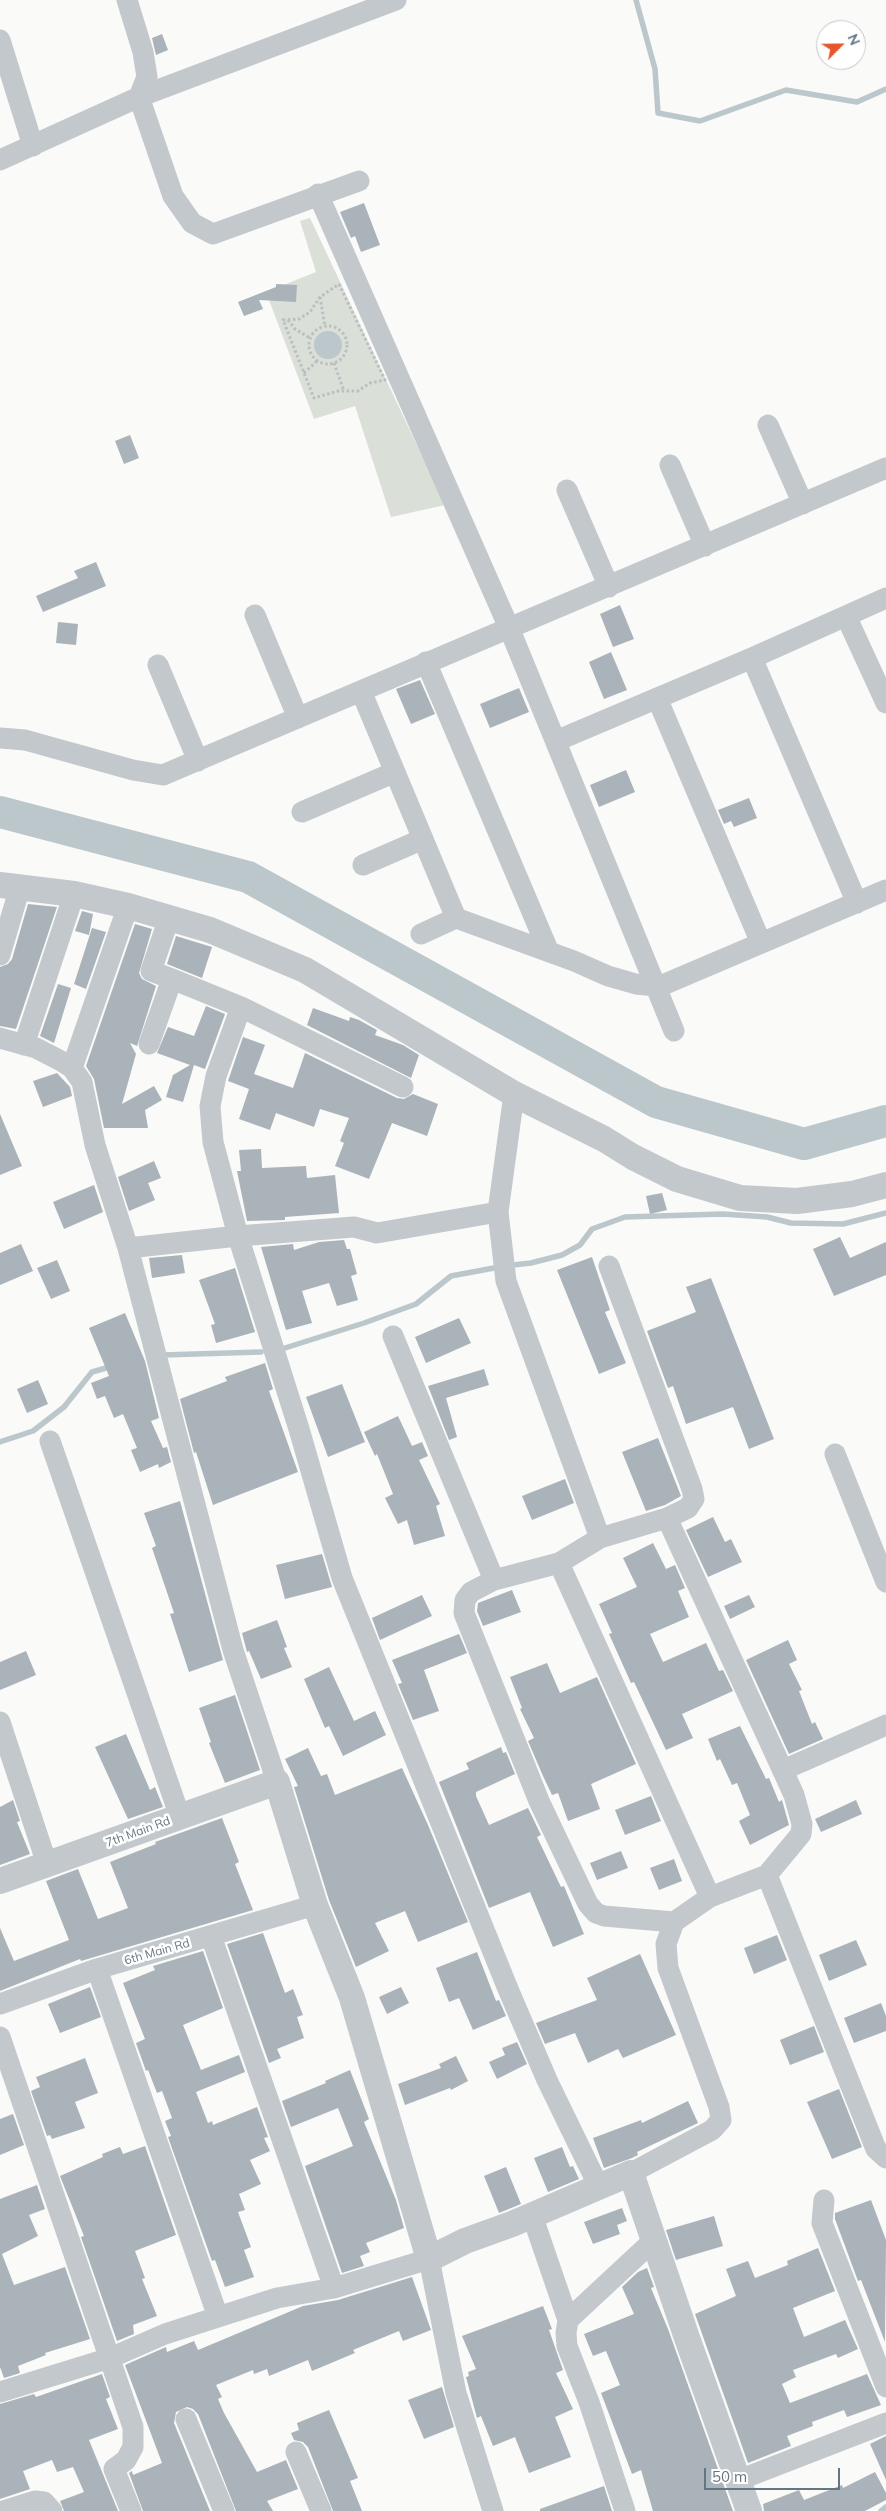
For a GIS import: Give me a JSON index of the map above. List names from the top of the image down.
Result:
{
  "streets": {
    "street": ["7th Main Rd", "6th Main Rd"]
  },
  "scale_bar": "50 m",
  "north": "top right"
}
